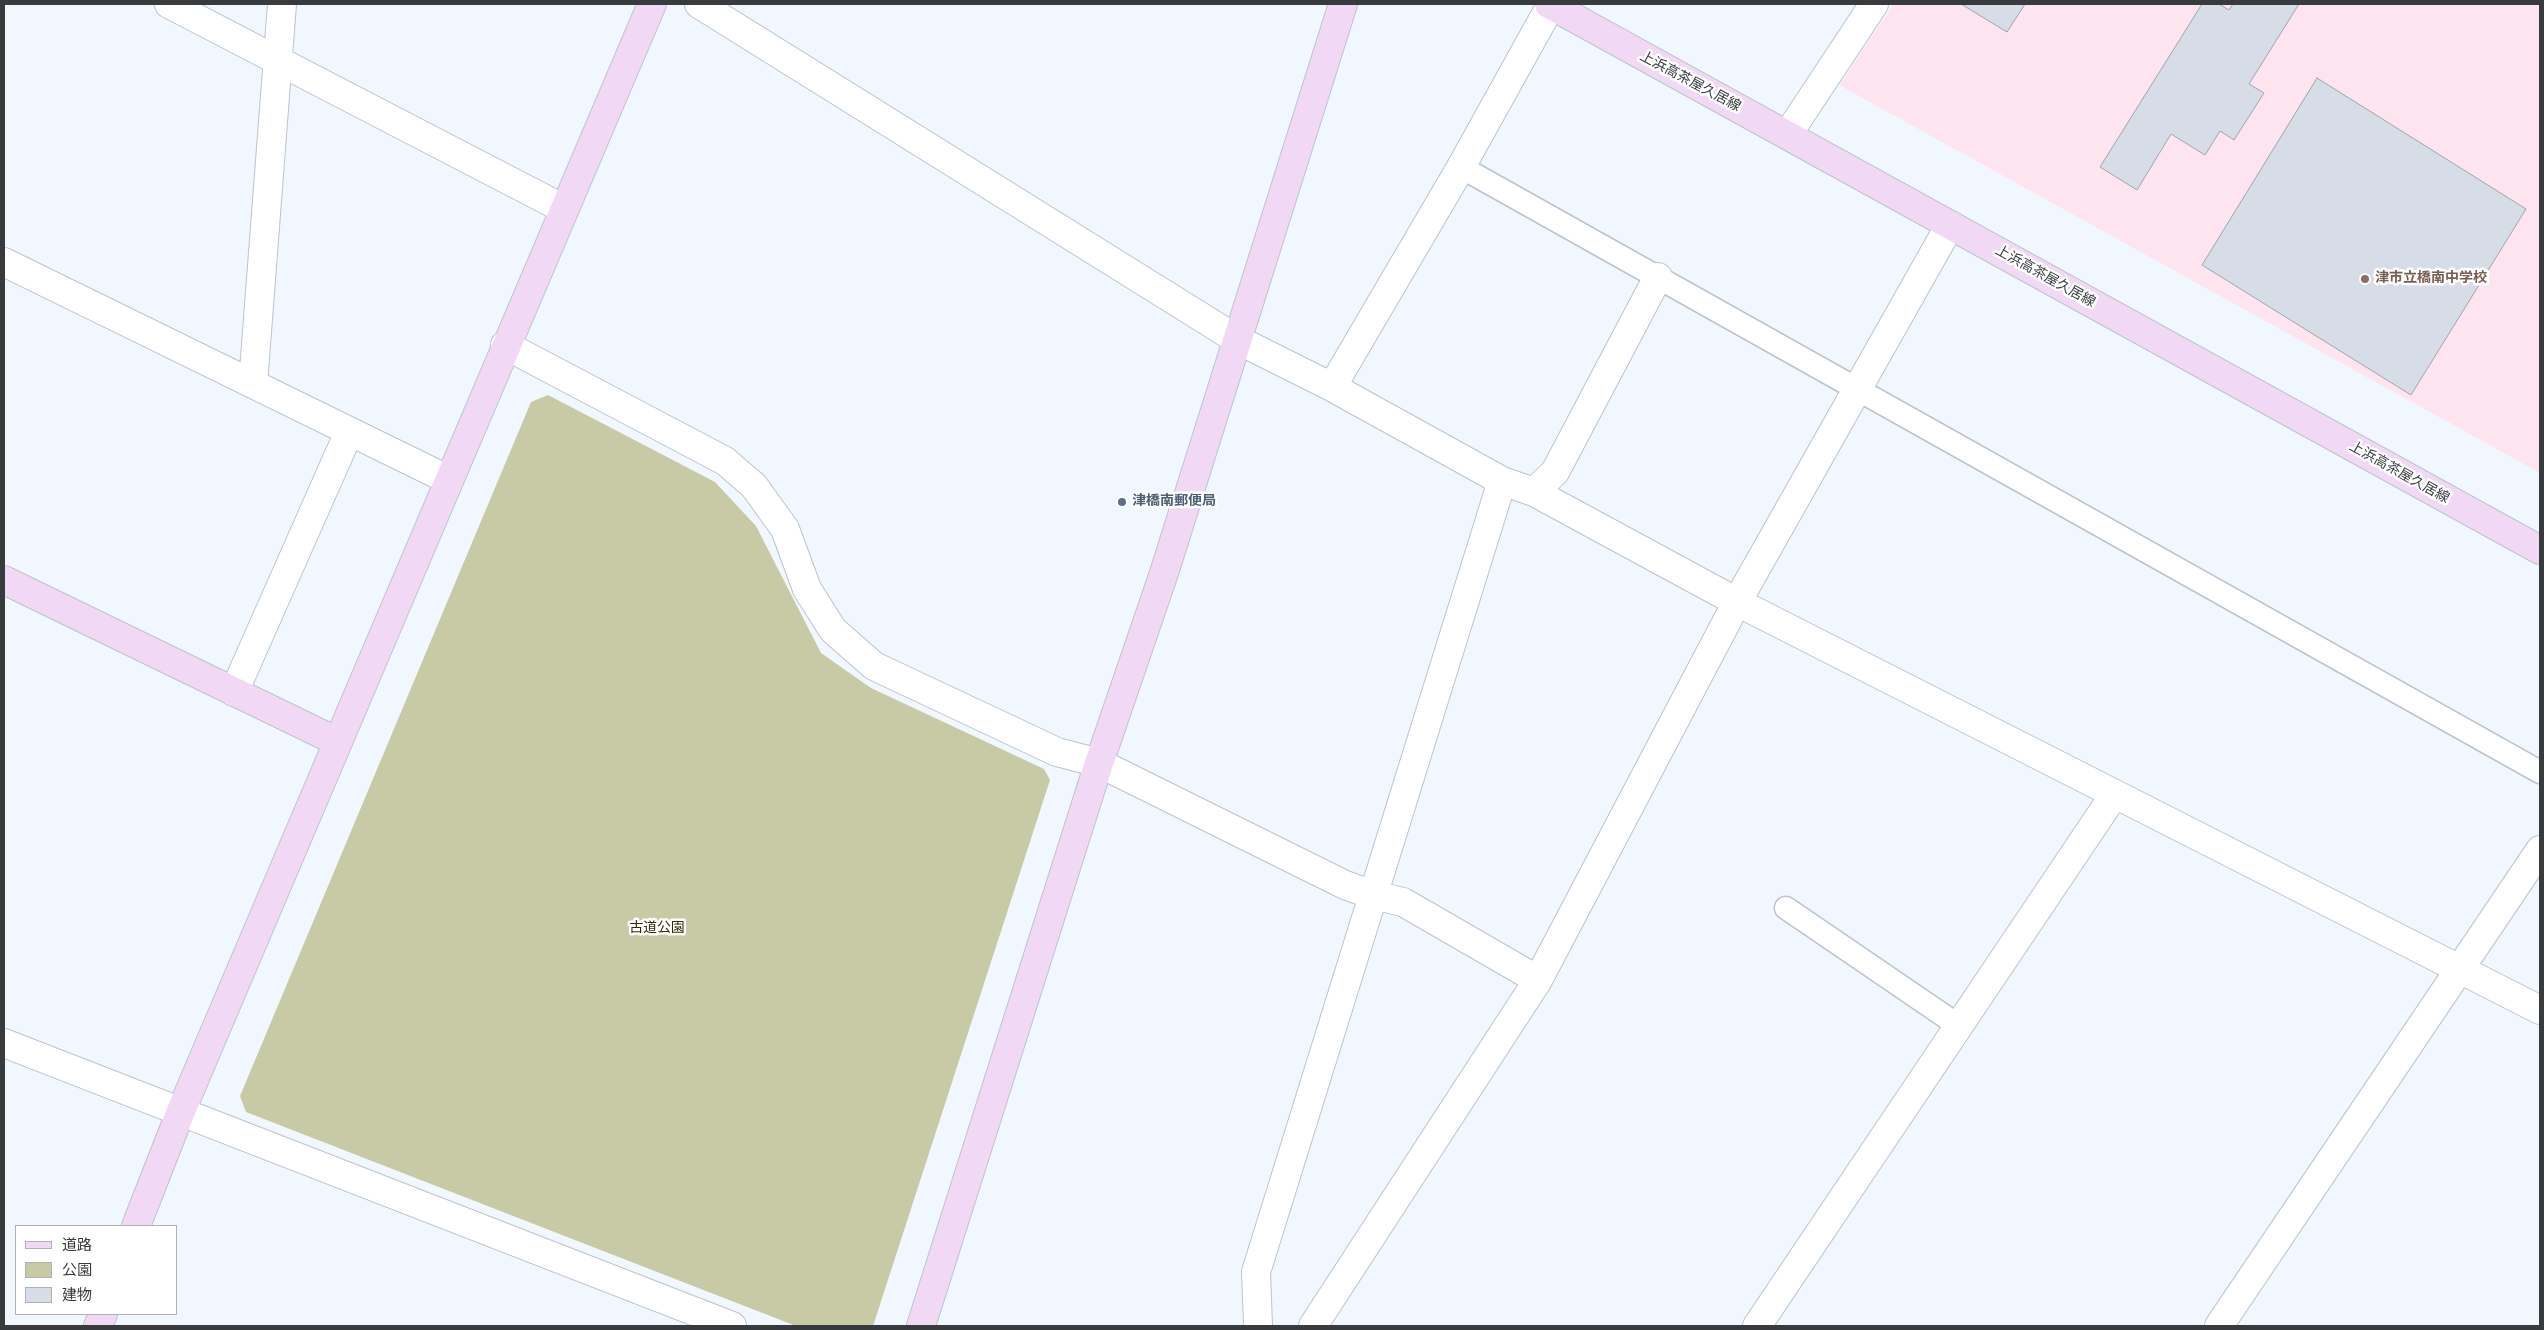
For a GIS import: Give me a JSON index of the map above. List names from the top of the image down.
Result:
{
  "streets": {
    "street": ["上浜高茶屋久居線"]
  },
  "parks": ["古道公園"],
  "places": ["津市立橋南中学校", "津橋南郵便局"],
  "legend": ["道路", "公園", "建物"]
}
